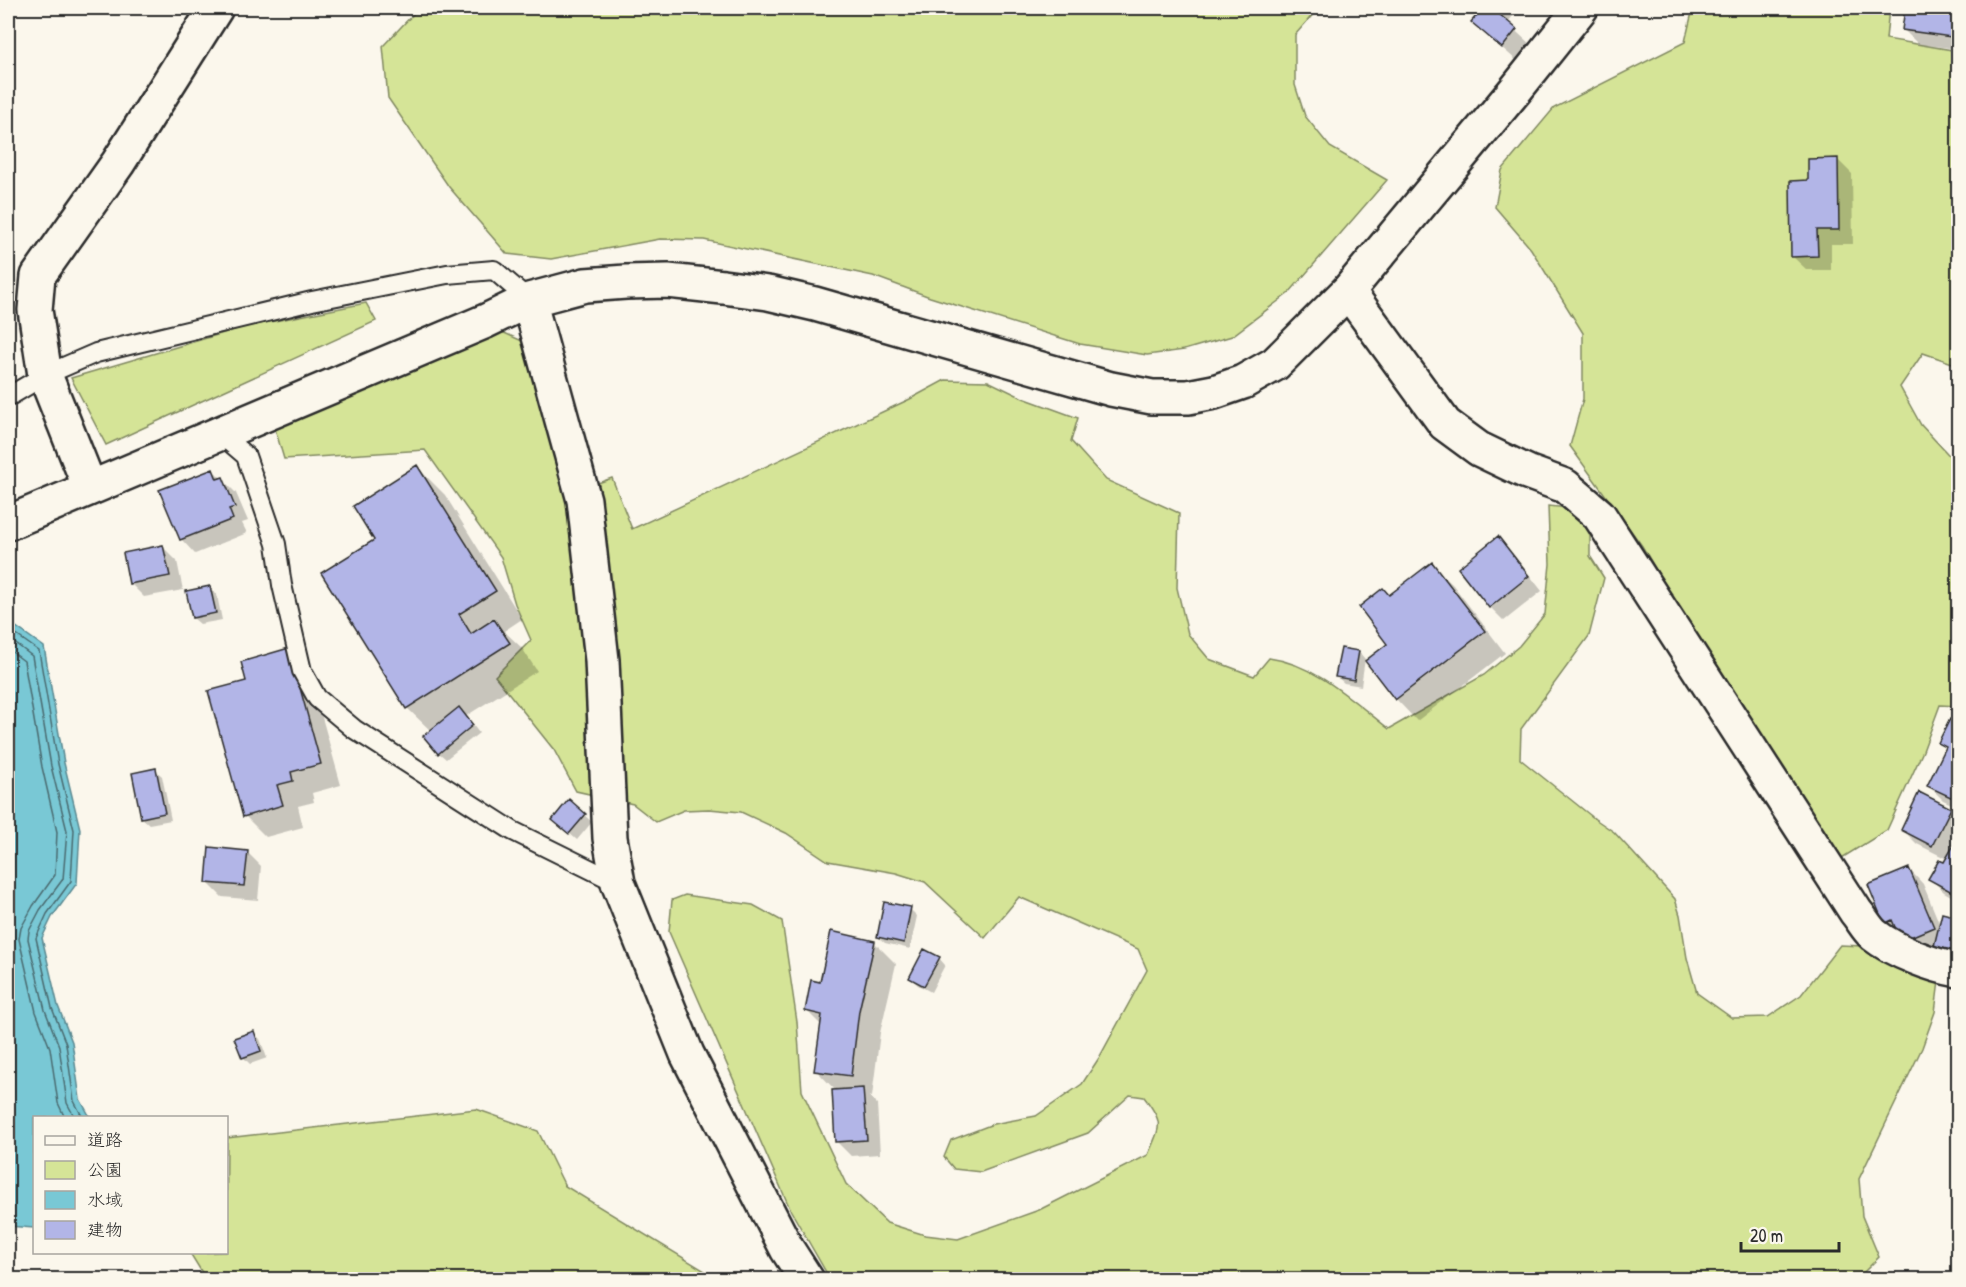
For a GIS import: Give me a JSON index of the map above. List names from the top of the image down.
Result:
{
  "legend": [
    "道路",
    "公園",
    "水域",
    "建物"
  ],
  "scale_bar": "20 m"
}
